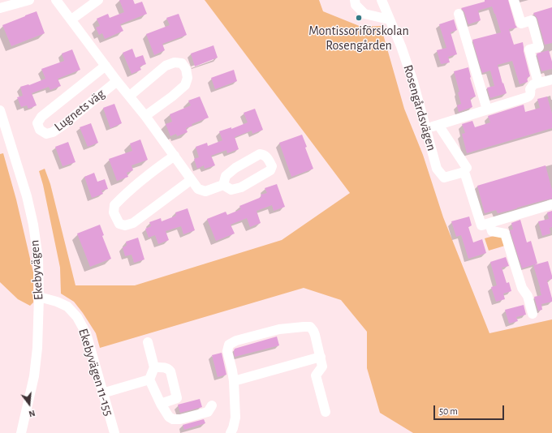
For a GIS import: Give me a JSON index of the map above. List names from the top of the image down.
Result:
{
  "streets": {
    "street": [
      "Rosengårdsvägen",
      "Lugnets väg",
      "Ekebyvägen",
      "Ekebyvägen 11-155"
    ]
  },
  "crossings": [
    ["Ekebyvägen", "Ekebyvägen 11-155"]
  ],
  "places": ["Montissoriförskolan Rosengården"],
  "scale_bar": "50 m",
  "north": "bottom"
}
